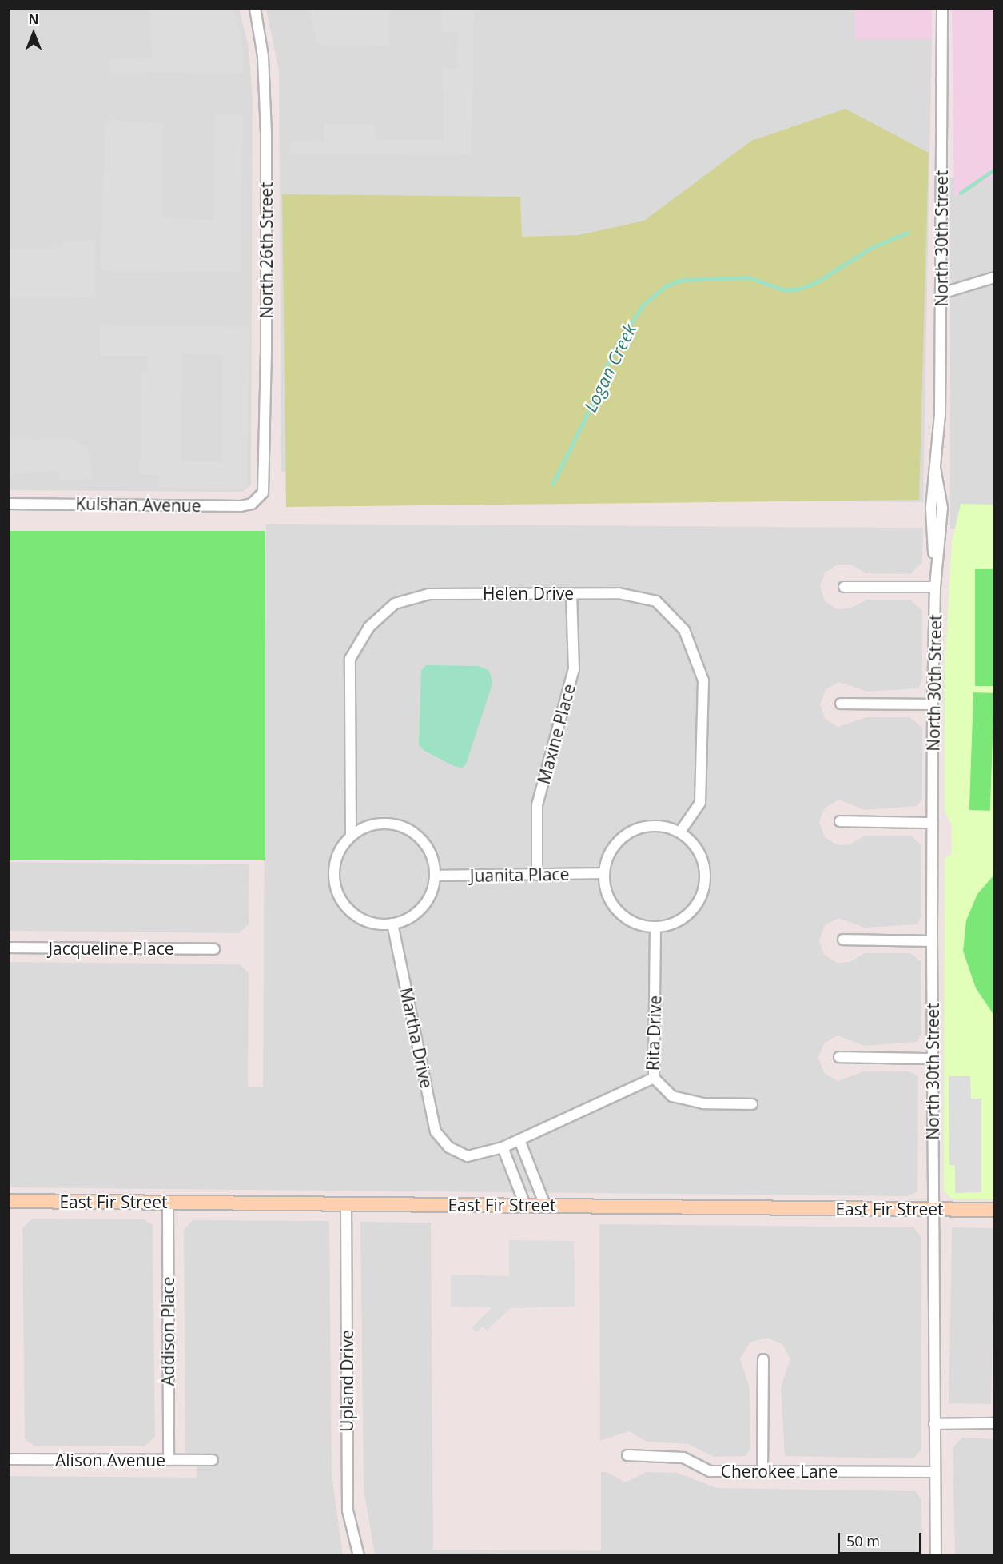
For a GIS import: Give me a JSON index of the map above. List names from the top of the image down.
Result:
{
  "streets": {
    "street": [
      "North 30th Street",
      "North 26th Street",
      "Kulshan Avenue",
      "Helen Drive",
      "Maxine Place",
      "Juanita Place",
      "Jacqueline Place",
      "Rita Drive",
      "Martha Drive",
      "East Fir Street",
      "Addison Place",
      "Upland Drive",
      "Alison Avenue",
      "Cherokee Lane"
    ]
  },
  "crossings": [
    ["North 30th Street", "East Fir Street"],
    ["North 30th Street", "Cherokee Lane"],
    ["North 26th Street", "Kulshan Avenue"],
    ["Helen Drive", "Maxine Place"],
    ["Helen Drive", "Juanita Place"],
    ["Helen Drive", "Rita Drive"],
    ["Helen Drive", "Martha Drive"],
    ["Maxine Place", "Juanita Place"],
    ["Juanita Place", "Rita Drive"],
    ["Juanita Place", "Martha Drive"],
    ["Rita Drive", "Martha Drive"],
    ["East Fir Street", "Addison Place"],
    ["East Fir Street", "Upland Drive"],
    ["Addison Place", "Alison Avenue"]
  ],
  "water": ["Logan Creek"],
  "scale_bar": "50 m",
  "north": "top"
}
